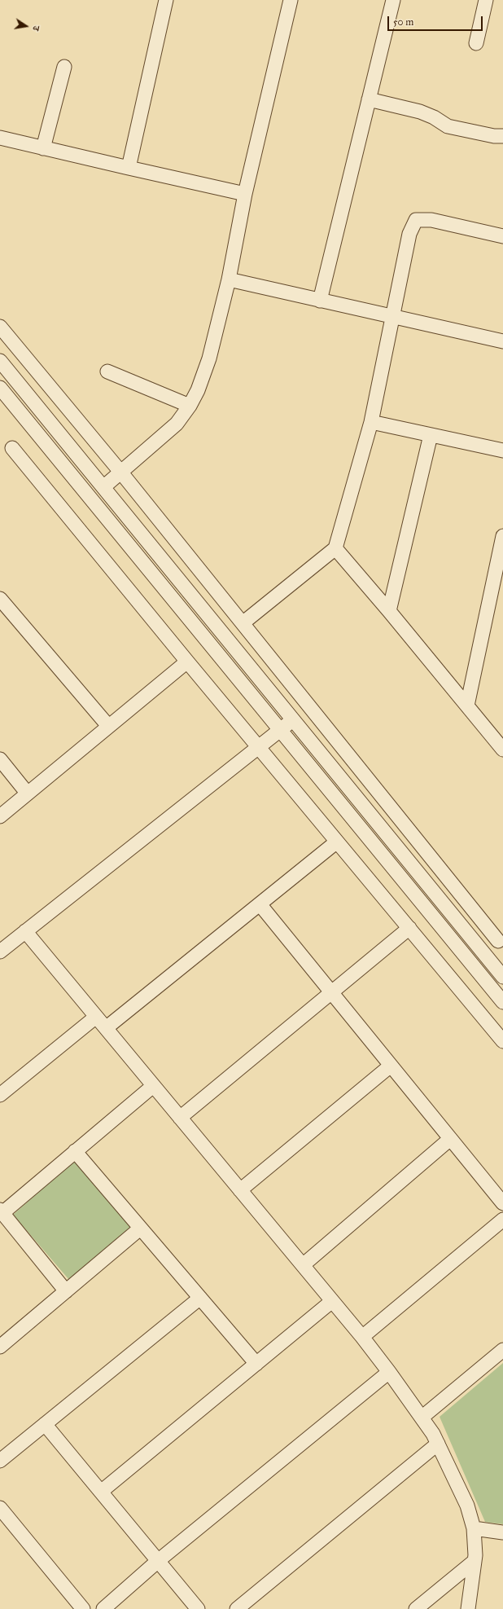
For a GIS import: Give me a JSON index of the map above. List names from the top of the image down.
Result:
{
  "scale_bar": "50 m",
  "north": "right"
}
